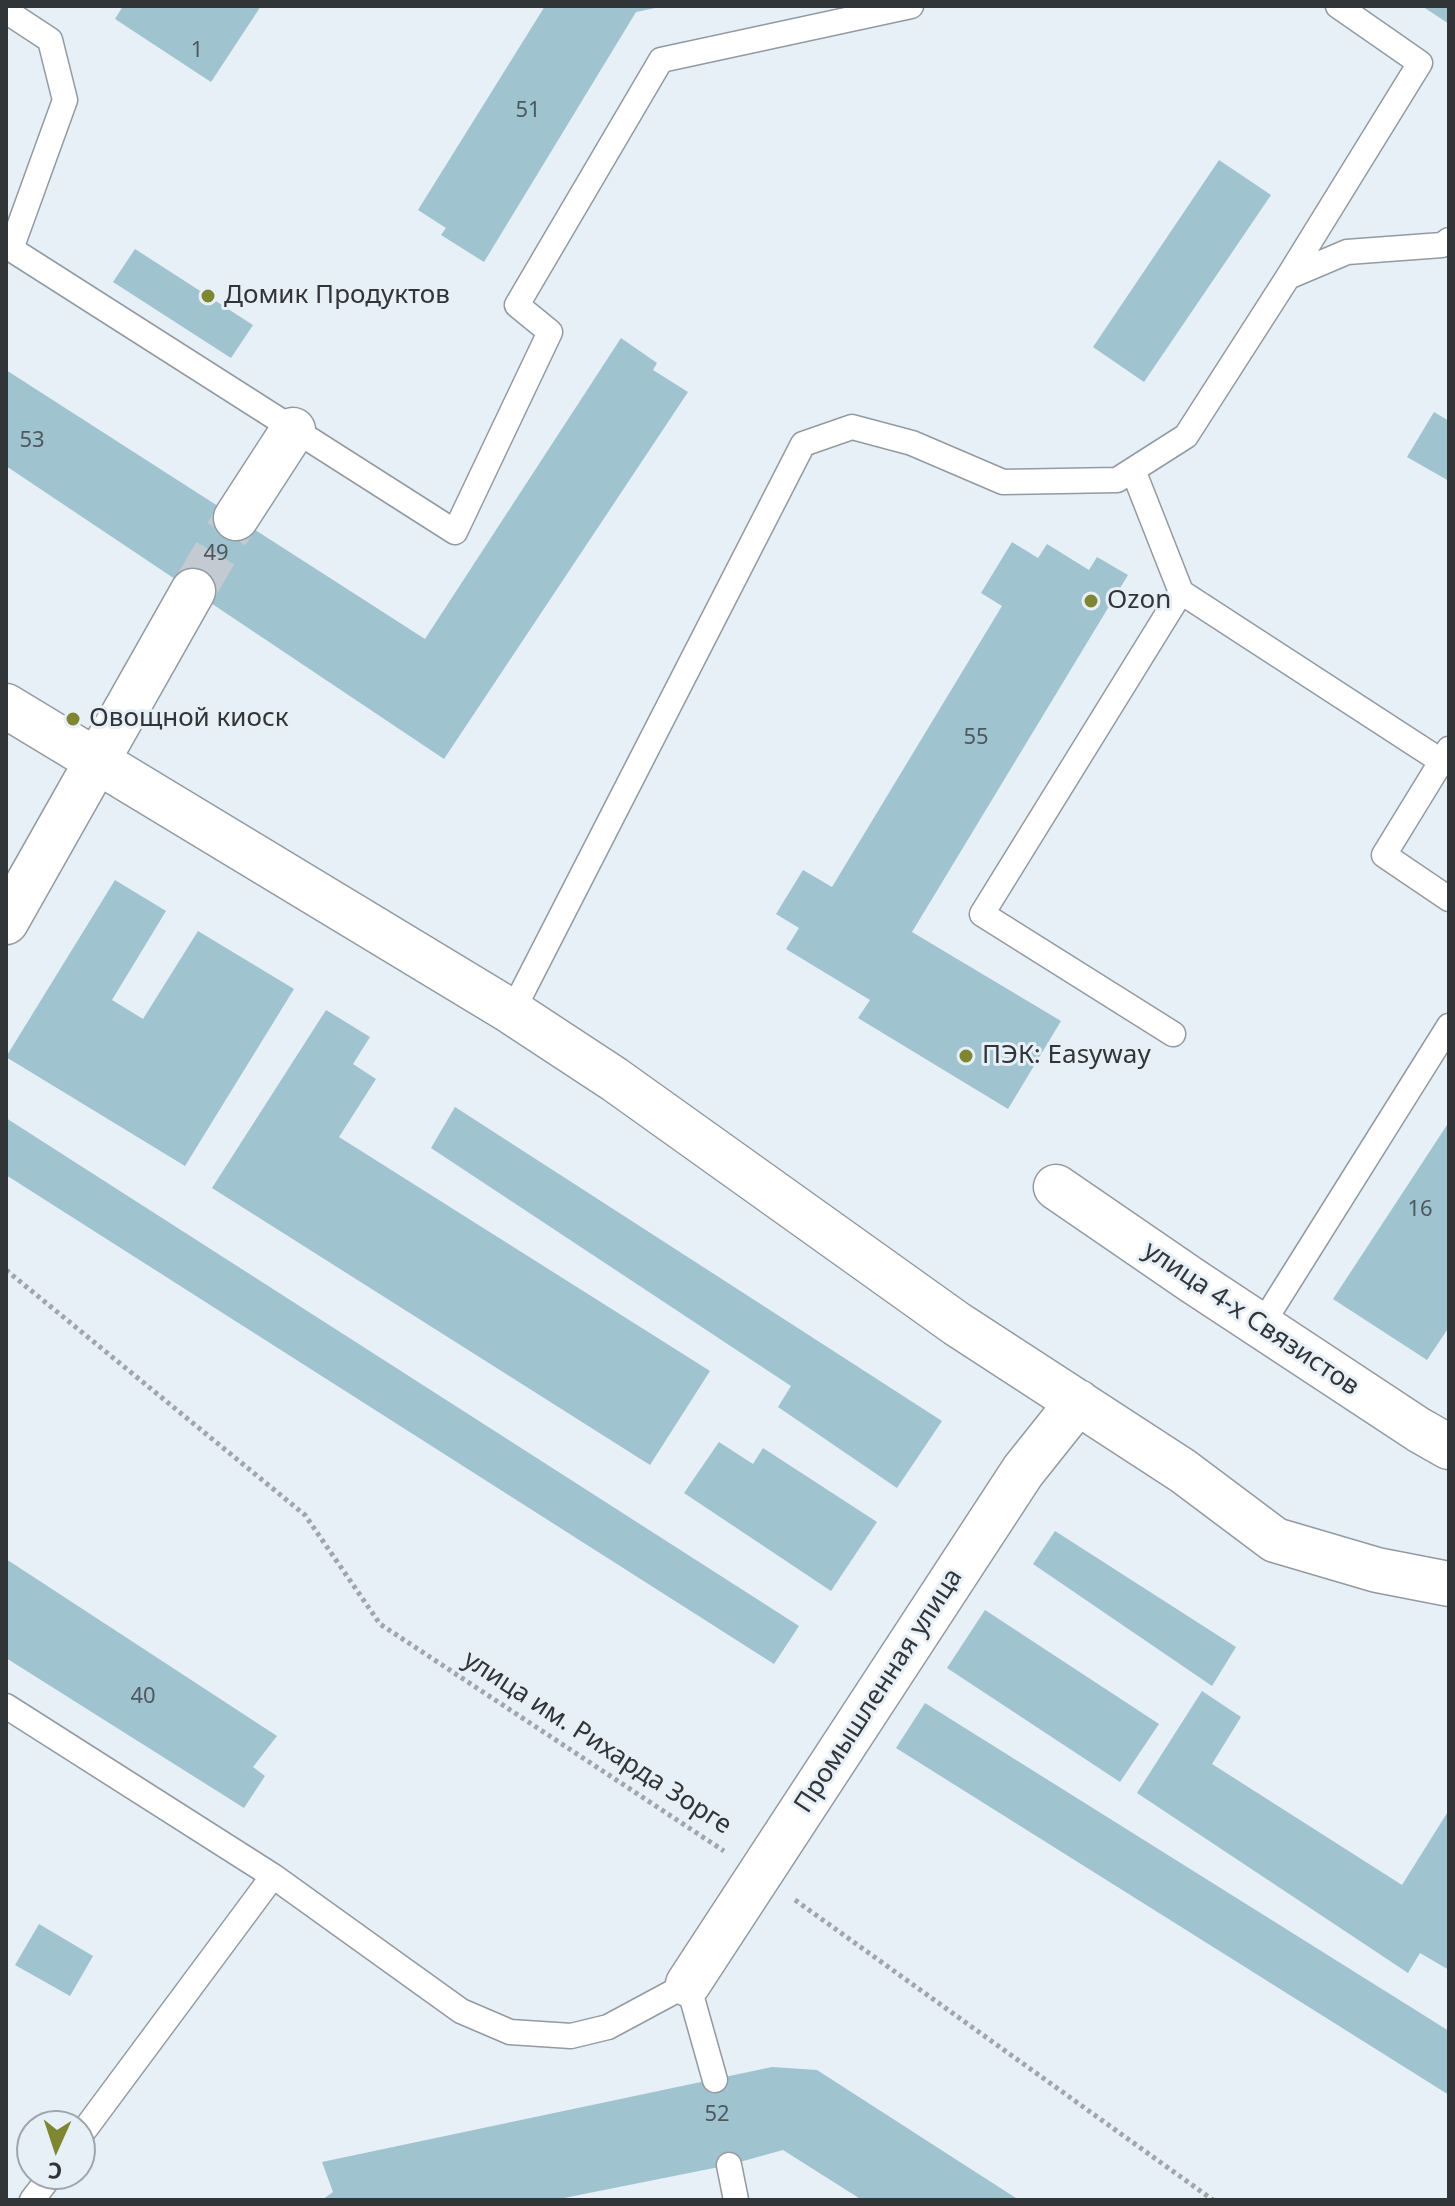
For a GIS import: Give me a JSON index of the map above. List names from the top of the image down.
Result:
{
  "streets": {
    "street": ["улица 4-х Связистов", "Промышленная улица"],
    "path": ["улица им. Рихарда Зорге"]
  },
  "crossings": [
    ["Промышленная улица", "улица им. Рихарда Зорге"]
  ],
  "places": [
    "Домик Продуктов",
    "Ozon",
    "Овощной киоск",
    "ПЭК: Easyway"
  ],
  "house_numbers": [
    "1",
    "51",
    "53",
    "49",
    "55",
    "16",
    "40",
    "52"
  ],
  "north": "bottom"
}
